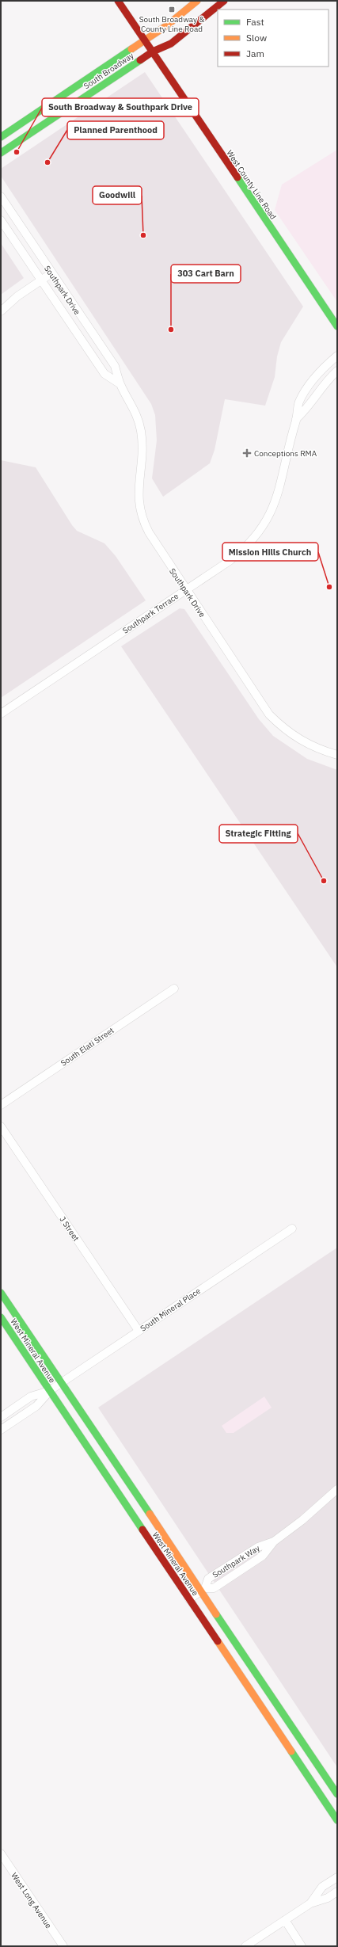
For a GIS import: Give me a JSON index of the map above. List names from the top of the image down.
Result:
{
  "streets": {
    "main road": ["South Broadway", "West County Line Road", "West Mineral Avenue"],
    "street": [
      "Southpark Drive",
      "Southpark Terrace",
      "South Elati Street",
      "J Street",
      "South Mineral Place",
      "Southpark Way",
      "West Long Avenue"
    ]
  },
  "crossings": [
    ["South Broadway", "West County Line Road"],
    ["Southpark Drive", "Southpark Terrace"],
    ["J Street", "South Mineral Place"],
    ["South Mineral Place", "West Mineral Avenue"],
    ["West Mineral Avenue", "Southpark Way"]
  ],
  "places": {
    "transit": ["South Broadway & County Line Road"],
    "other": [
      "South Broadway & Southpark Drive",
      "Planned Parenthood",
      "Goodwill",
      "303 Cart Barn",
      "Mission Hills Church",
      "Strategic Fitting"
    ],
    "health": ["Conceptions RMA"]
  },
  "legend": ["Fast", "Slow", "Jam"]
}
